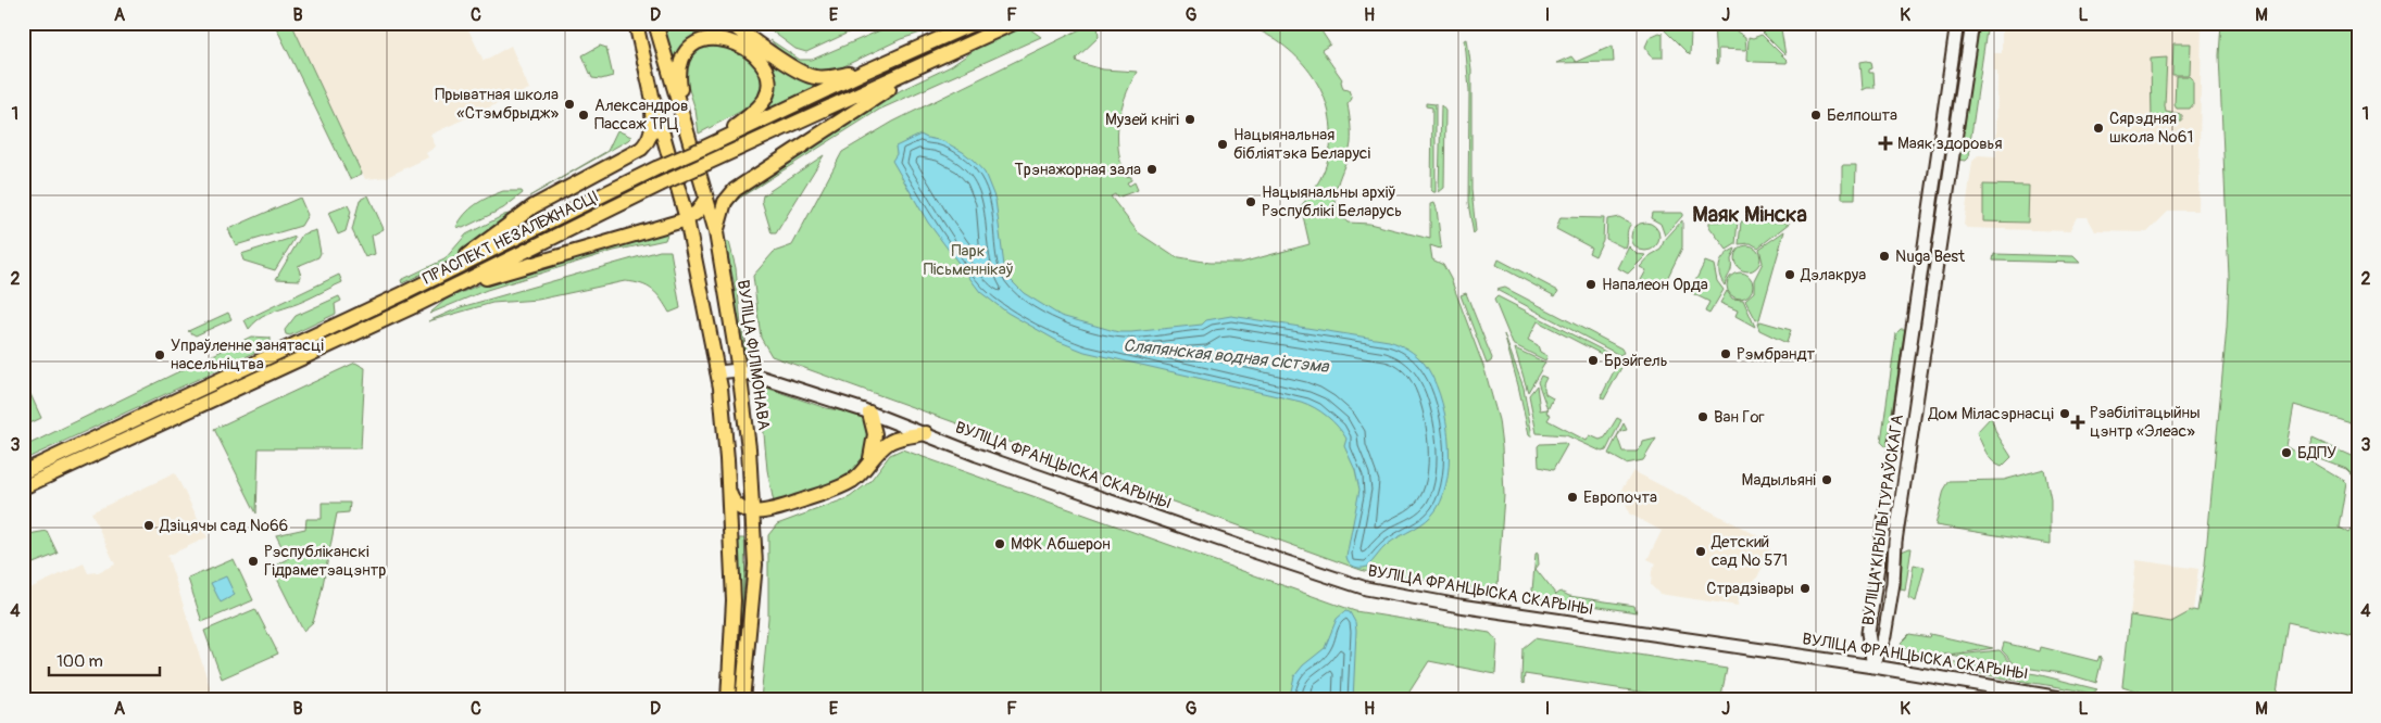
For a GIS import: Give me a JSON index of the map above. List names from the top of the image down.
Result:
{
  "streets": {
    "main road": [
      "ПРАСПЕКТ НЕЗАЛЕЖНАСЦІ",
      "ВУЛІЦА ФІЛІМОНАВА",
      "ВУЛІЦА ФРАНЦЫСКА СКАРЫНЫ",
      "ВУЛІЦА КІРЫЛЫ ТУРАЎСКАГА"
    ]
  },
  "crossings": [
    ["ВУЛІЦА ФІЛІМОНАВА", "ВУЛІЦА ФРАНЦЫСКА СКАРЫНЫ"],
    ["ВУЛІЦА ФРАНЦЫСКА СКАРЫНЫ", "ВУЛІЦА КІРЫЛЫ ТУРАЎСКАГА"]
  ],
  "districts": ["Маяк Мінска"],
  "water": ["Сляпянская водная сістэма"],
  "parks": ["Парк Пісьменнікаў"],
  "places": {
    "other": [
      "Прыватная школа «Стэмбрыдж»",
      "Александров Пассаж ТРЦ",
      "Белпошта",
      "Музей кнігі",
      "Сярэдняя школа №61",
      "Нацыянальная бібліятэка Беларусі",
      "Трэнажорная зала",
      "Нацыянальны архіў Рэспублікі Беларусь",
      "Nuga Best",
      "Дэлакруа",
      "Напалеон Орда",
      "Рэмбрандт",
      "Упраўленне занятасці насельніцтва",
      "Брэйгель",
      "Дом Міласэрнасці",
      "Ван Гог",
      "БДПУ",
      "Мадыльяні",
      "Европочта",
      "Дзіцячы сад №66",
      "МФК Абшерон",
      "Детский сад № 571",
      "Рэспубліканскі Гідраметэацэнтр",
      "Страдзівары"
    ],
    "health": ["Маяк здоровья", "Рэабілітацыйны цэнтр «Элеас»"]
  },
  "scale_bar": "100 m",
  "grid": {
    "columns": [
      "A",
      "B",
      "C",
      "D",
      "E",
      "F",
      "G",
      "H",
      "I",
      "J",
      "K",
      "L",
      "M"
    ],
    "rows": [
      "1",
      "2",
      "3",
      "4"
    ]
  }
}
